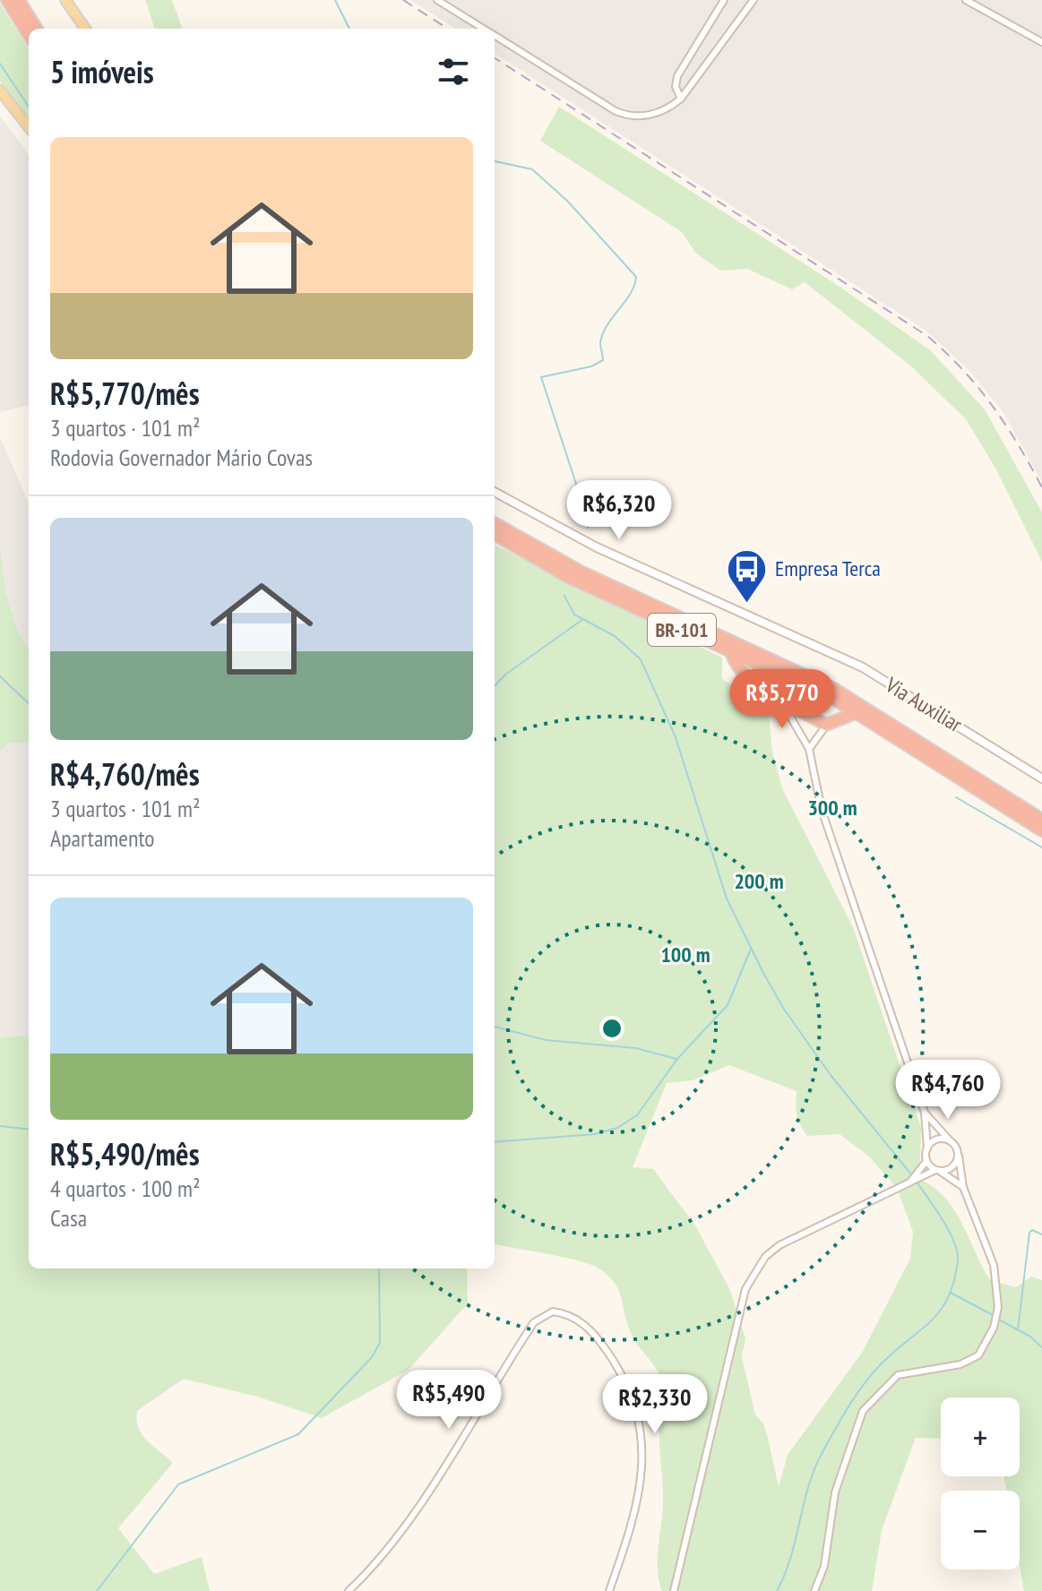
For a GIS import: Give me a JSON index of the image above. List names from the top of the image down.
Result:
{
  "streets": {
    "highway": ["BR-101"],
    "street": ["Via Auxiliar"]
  },
  "places": {
    "bus stop": ["Empresa Terca"]
  },
  "page": {
    "heading": "5 imóveis",
    "list": [
      {
        "name": "R$5,770/mês",
        "note": "3 quartos · 101 m² · Rodovia Governador Mário Covas"
      },
      {
        "name": "R$4,760/mês",
        "note": "3 quartos · 101 m² · Apartamento"
      },
      {
        "name": "R$5,490/mês",
        "note": "4 quartos · 100 m² · Casa"
      }
    ],
    "price": [
      "R$6,320",
      "R$5,770",
      "R$4,760",
      "R$5,490",
      "R$2,330"
    ],
    "map_buttons": ["+", "−"]
  },
  "rings": ["300 m", "200 m", "100 m"]
}
